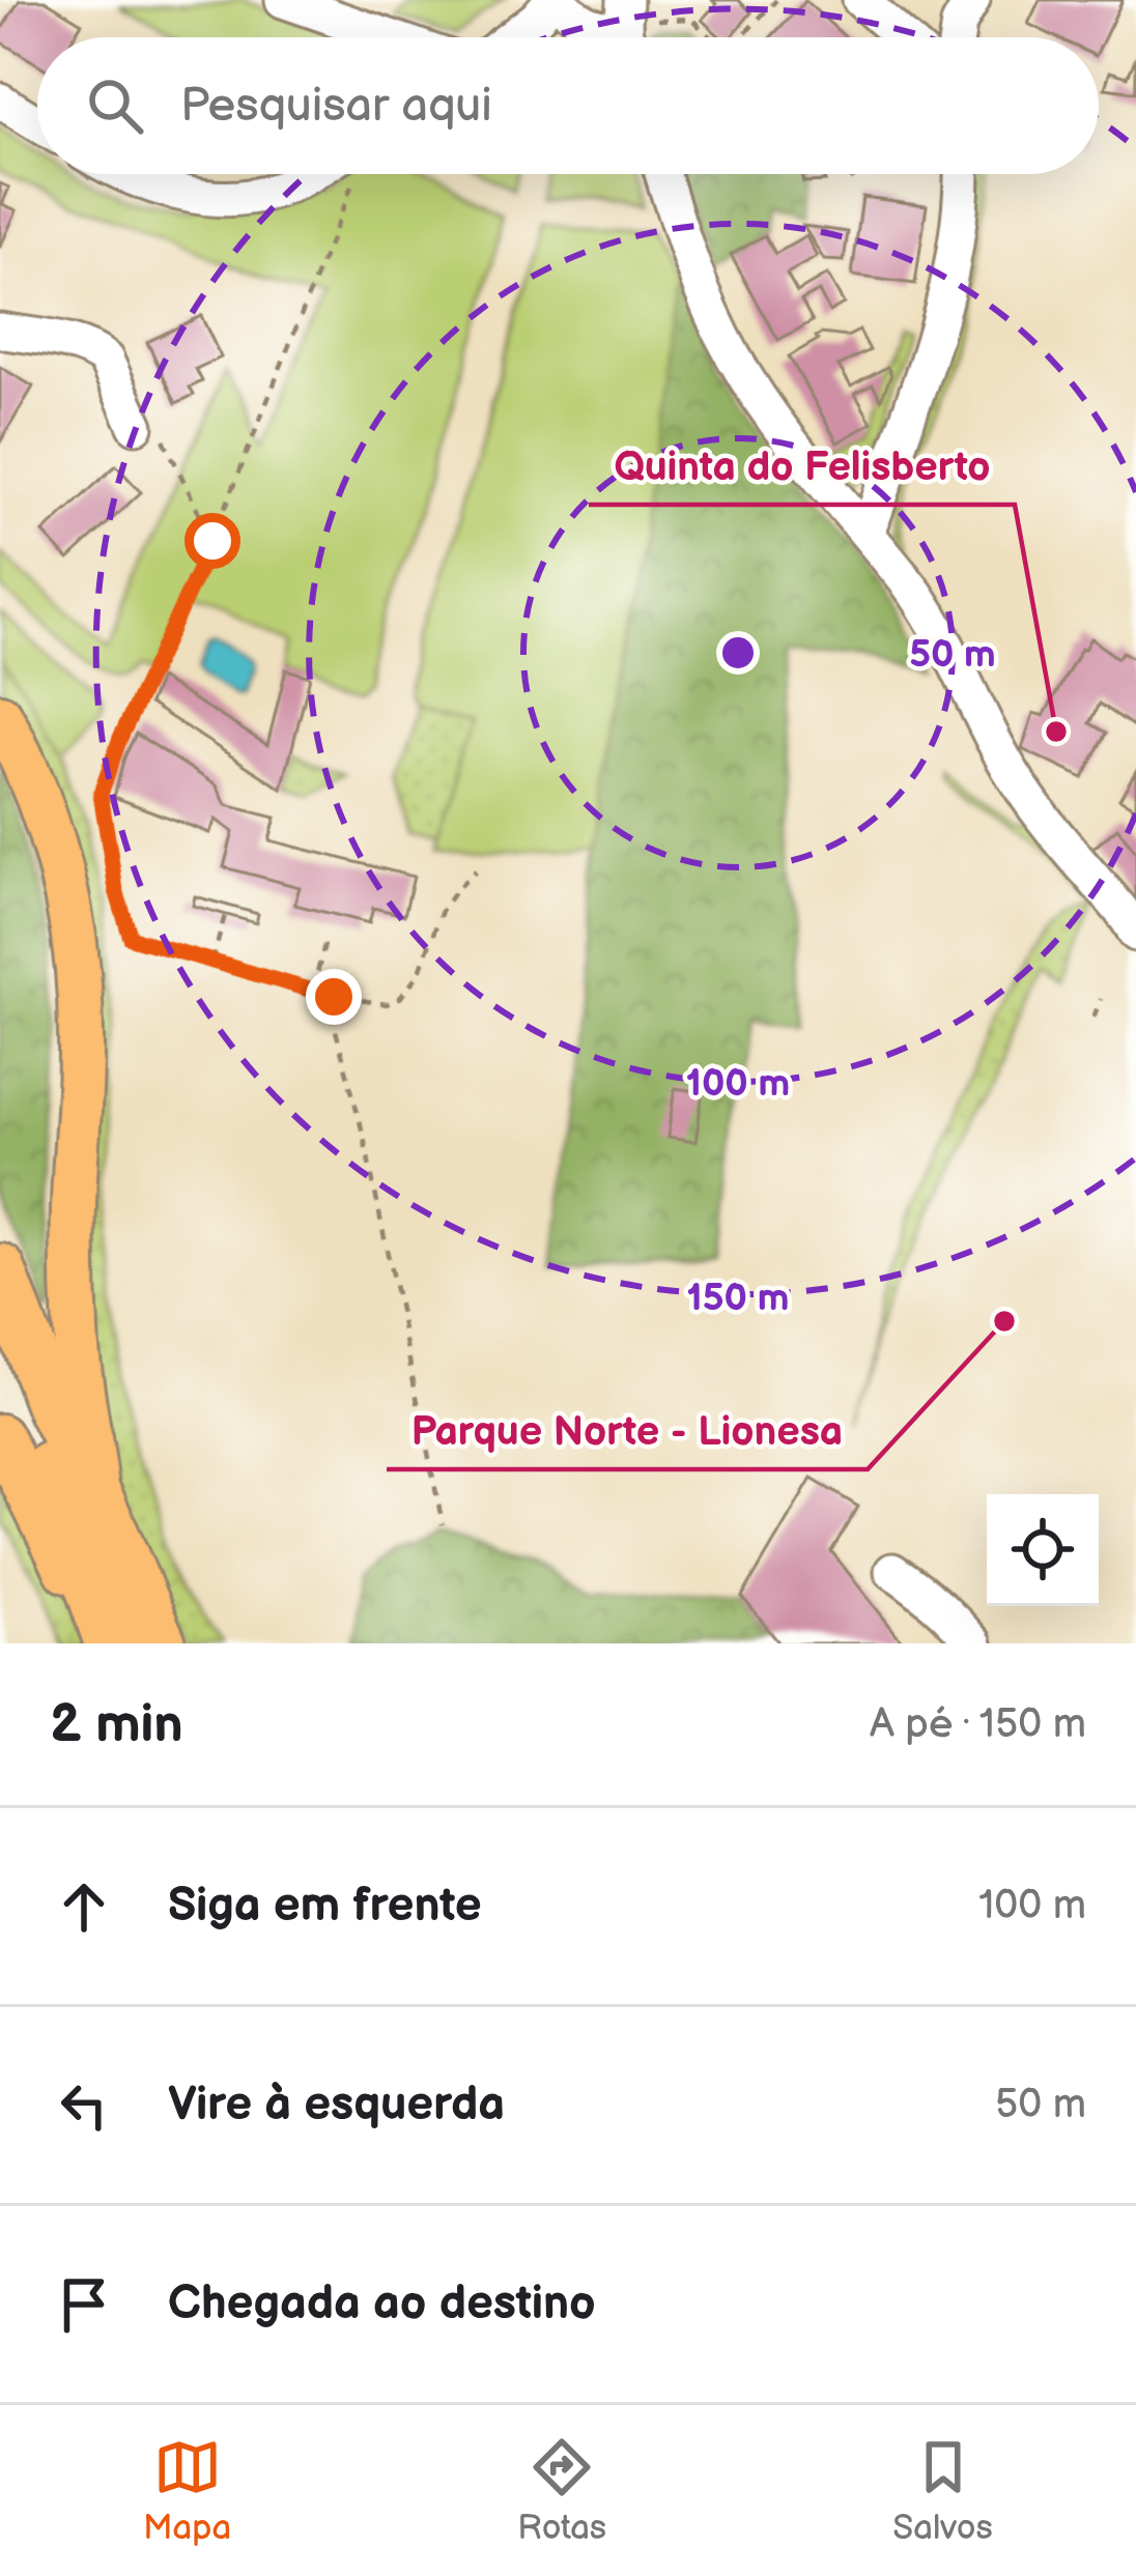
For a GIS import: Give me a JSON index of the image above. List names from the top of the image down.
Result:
{
  "places": ["Quinta do Felisberto", "Parque Norte - Lionesa"],
  "page": {
    "search": "Pesquisar aqui",
    "heading": ["2 min", "A pé · 150 m"],
    "list": [
      ["Siga em frente", "100 m"],
      ["Vire à esquerda", "50 m"],
      "Chegada ao destino"
    ],
    "nav": ["Mapa", "Rotas", "Salvos"]
  },
  "rings": ["50 m", "100 m", "150 m"]
}
